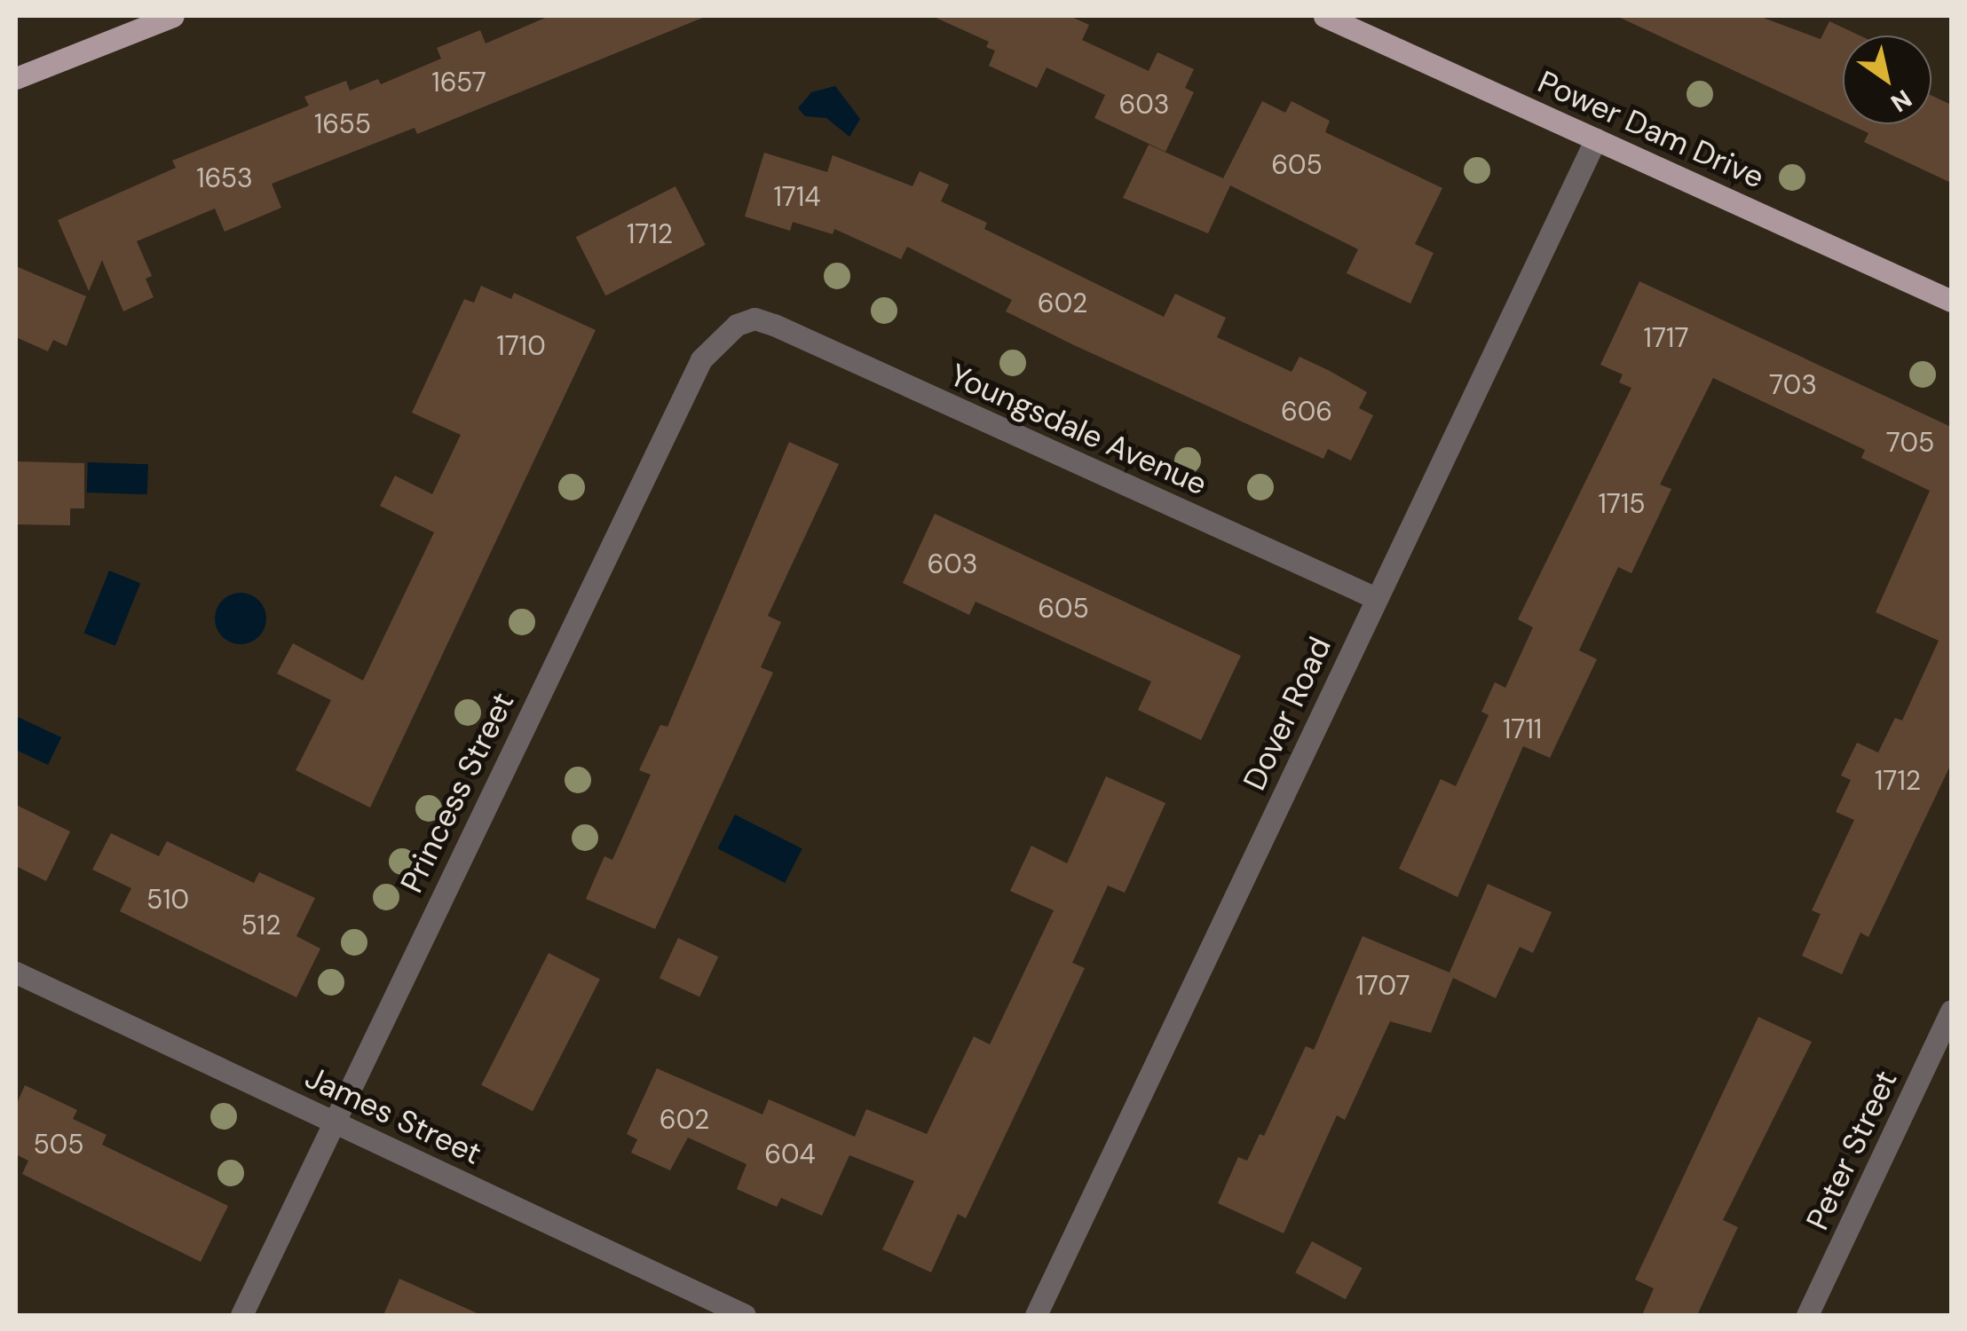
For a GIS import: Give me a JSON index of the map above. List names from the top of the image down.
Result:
{
  "streets": {
    "main road": ["Power Dam Drive"],
    "street": [
      "Youngsdale Avenue",
      "Dover Road",
      "Princess Street",
      "James Street",
      "Peter Street"
    ]
  },
  "crossings": [
    ["Power Dam Drive", "Dover Road"],
    ["Youngsdale Avenue", "Dover Road"],
    ["Youngsdale Avenue", "Princess Street"],
    ["Princess Street", "James Street"]
  ],
  "house_numbers": [
    "1657",
    "603",
    "1655",
    "605",
    "1653",
    "1714",
    "1712",
    "602",
    "1717",
    "1710",
    "703",
    "606",
    "705",
    "1715",
    "603",
    "605",
    "1711",
    "1712",
    "510",
    "512",
    "1707",
    "602",
    "505",
    "604"
  ],
  "north": "bottom right"
}
